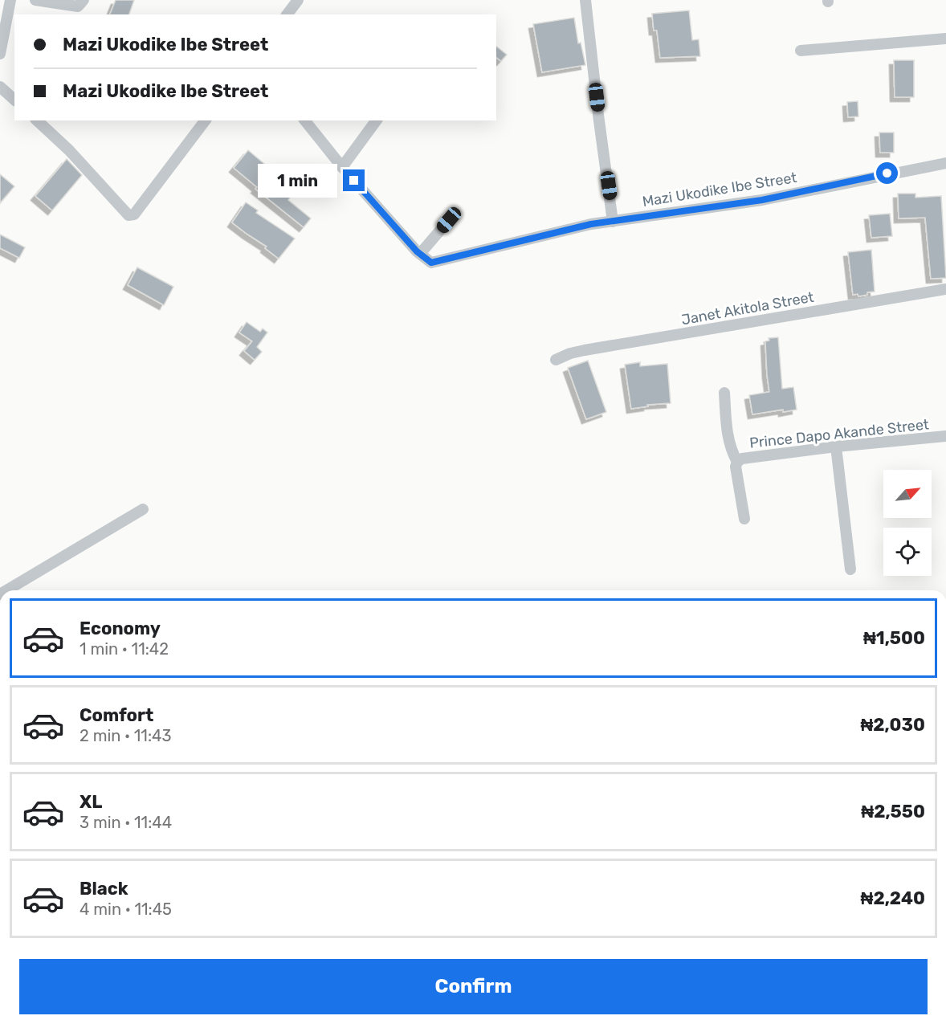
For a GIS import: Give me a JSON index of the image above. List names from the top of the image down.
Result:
{
  "streets": {
    "street": ["Mazi Ukodike Ibe Street", "Janet Akitola Street", "Prince Dapo Akande Street"]
  },
  "north": "top right",
  "page": {
    "banner": ["Mazi Ukodike Ibe Street", "Mazi Ukodike Ibe Street"],
    "bubble": "1 min",
    "list": [
      {
        "name": "Economy",
        "note": "1 min · 11:42",
        "value": "₦1,500"
      },
      {
        "name": "Comfort",
        "note": "2 min · 11:43",
        "value": "₦2,030"
      },
      {
        "name": "XL",
        "note": "3 min · 11:44",
        "value": "₦2,550"
      },
      {
        "name": "Black",
        "note": "4 min · 11:45",
        "value": "₦2,240"
      }
    ],
    "buttons": "Confirm"
  }
}
